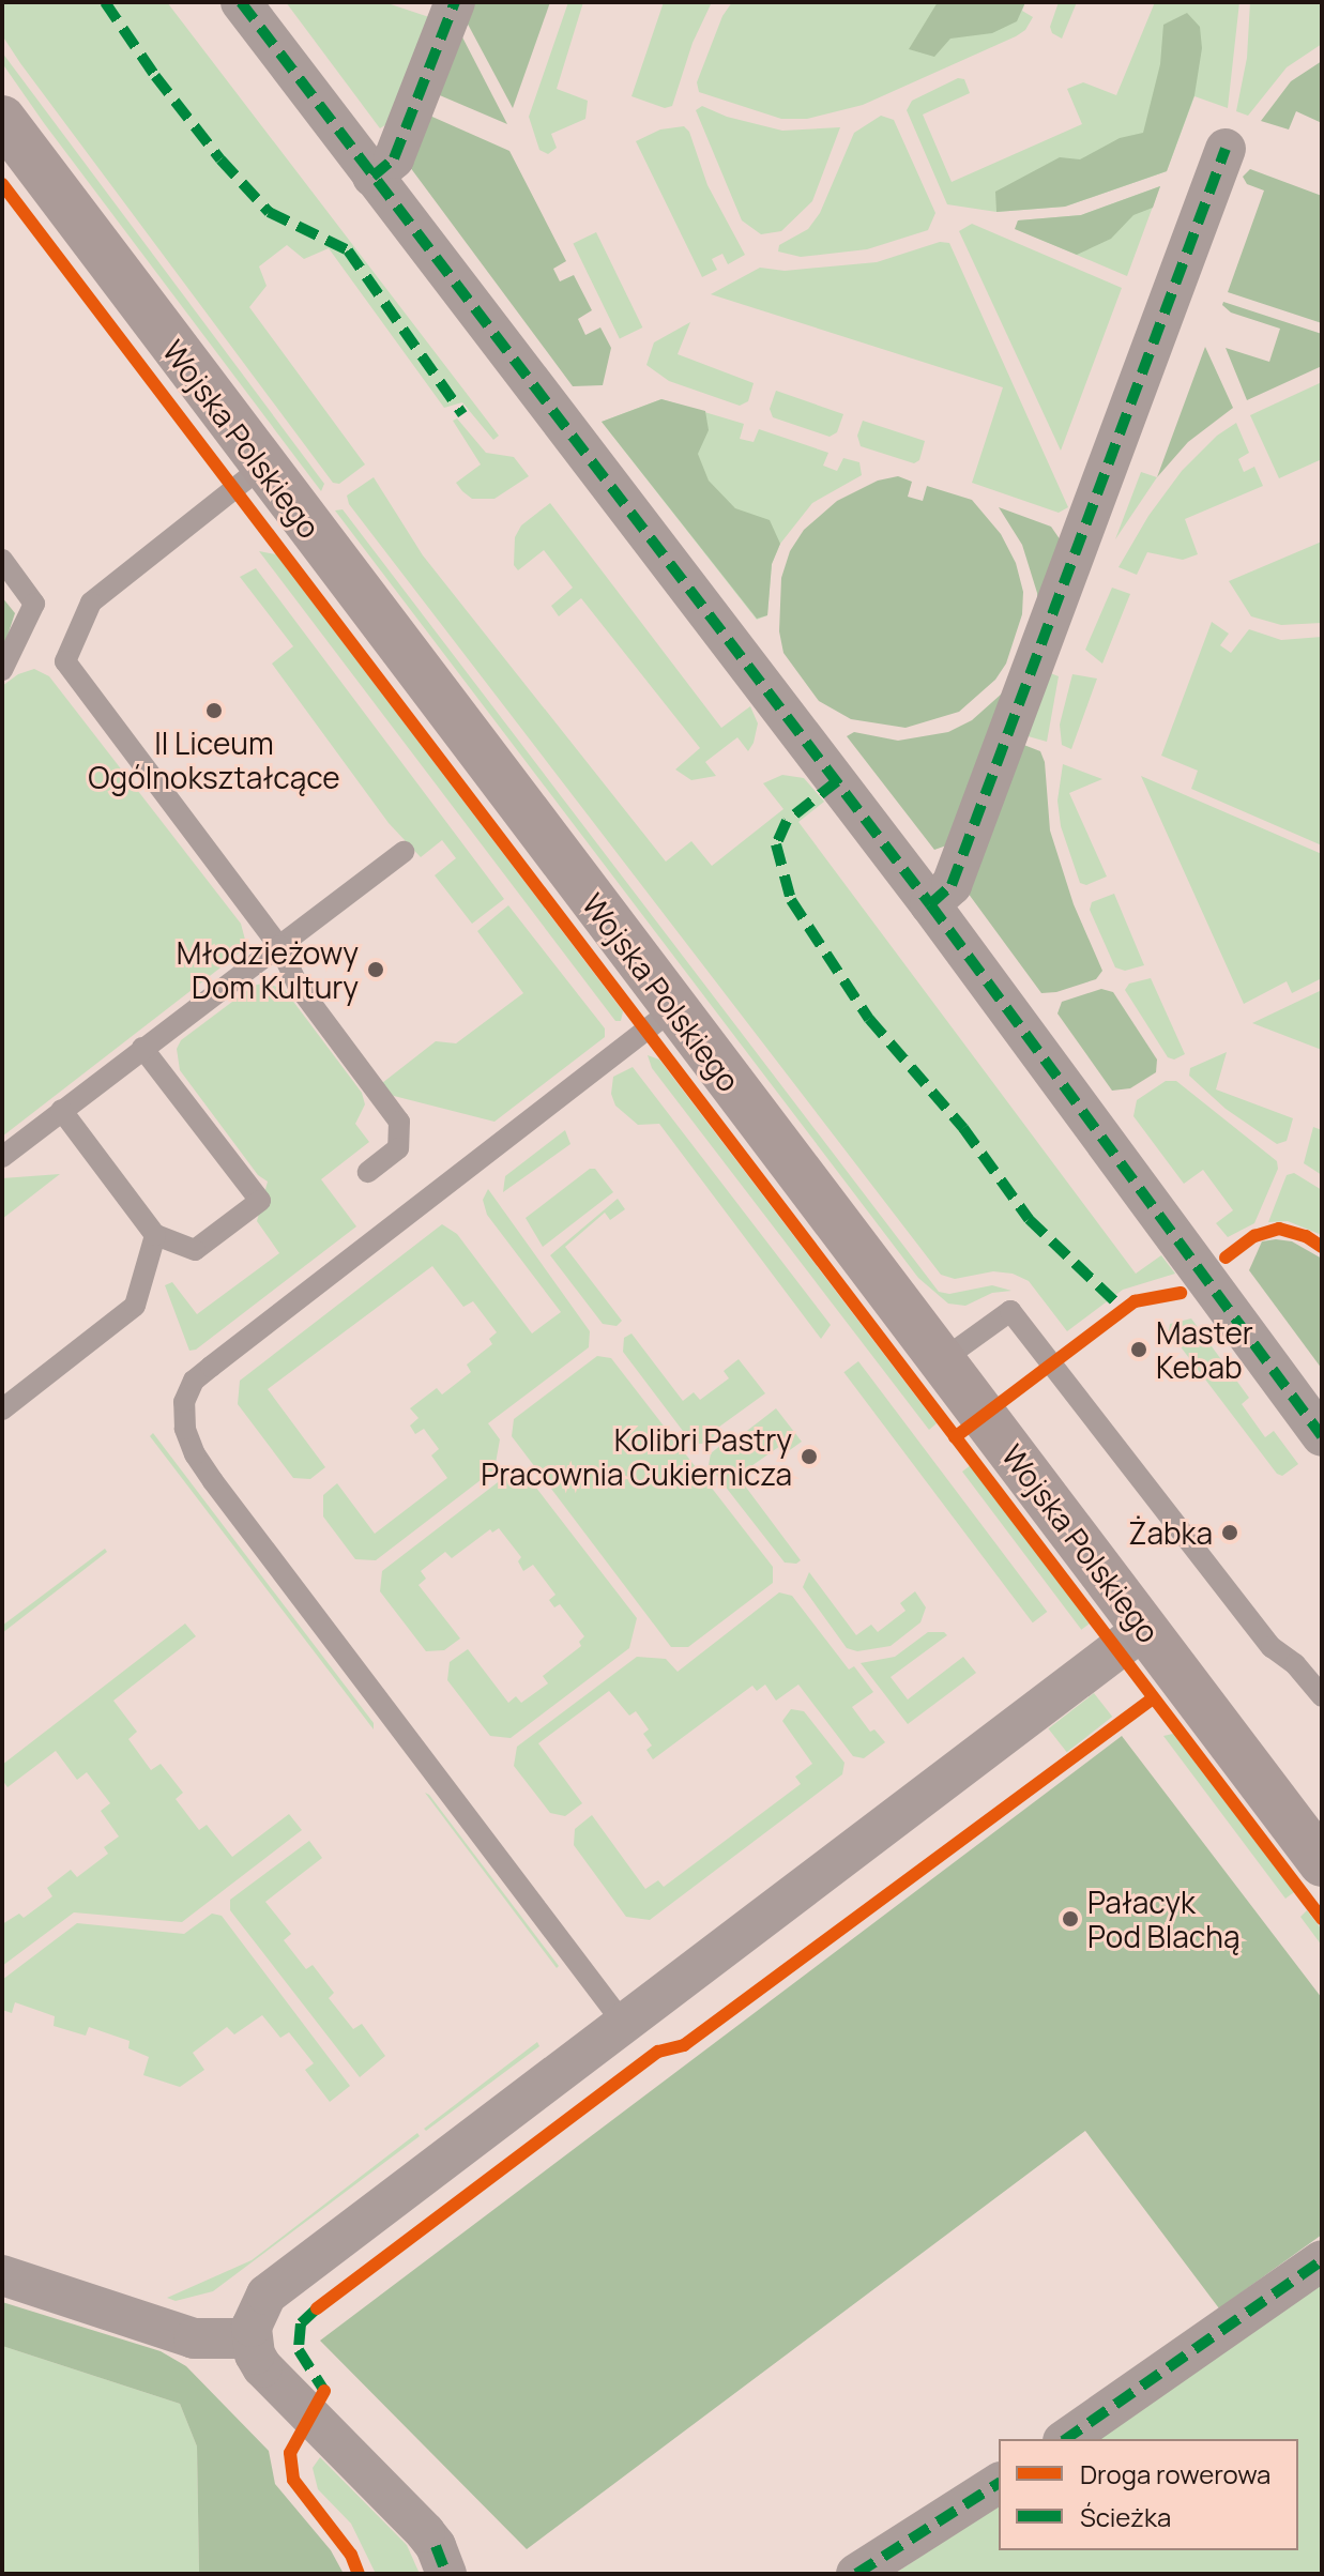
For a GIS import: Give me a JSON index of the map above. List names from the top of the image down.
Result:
{
  "streets": {
    "main road": ["Wojska Polskiego"]
  },
  "places": [
    "II Liceum Ogólnokształcące",
    "Młodzieżowy Dom Kultury",
    "Master Kebab",
    "Kolibri Pastry Pracownia Cukiernicza",
    "Żabka",
    "Pałacyk Pod Blachą"
  ],
  "legend": ["Droga rowerowa", "Ścieżka"]
}
